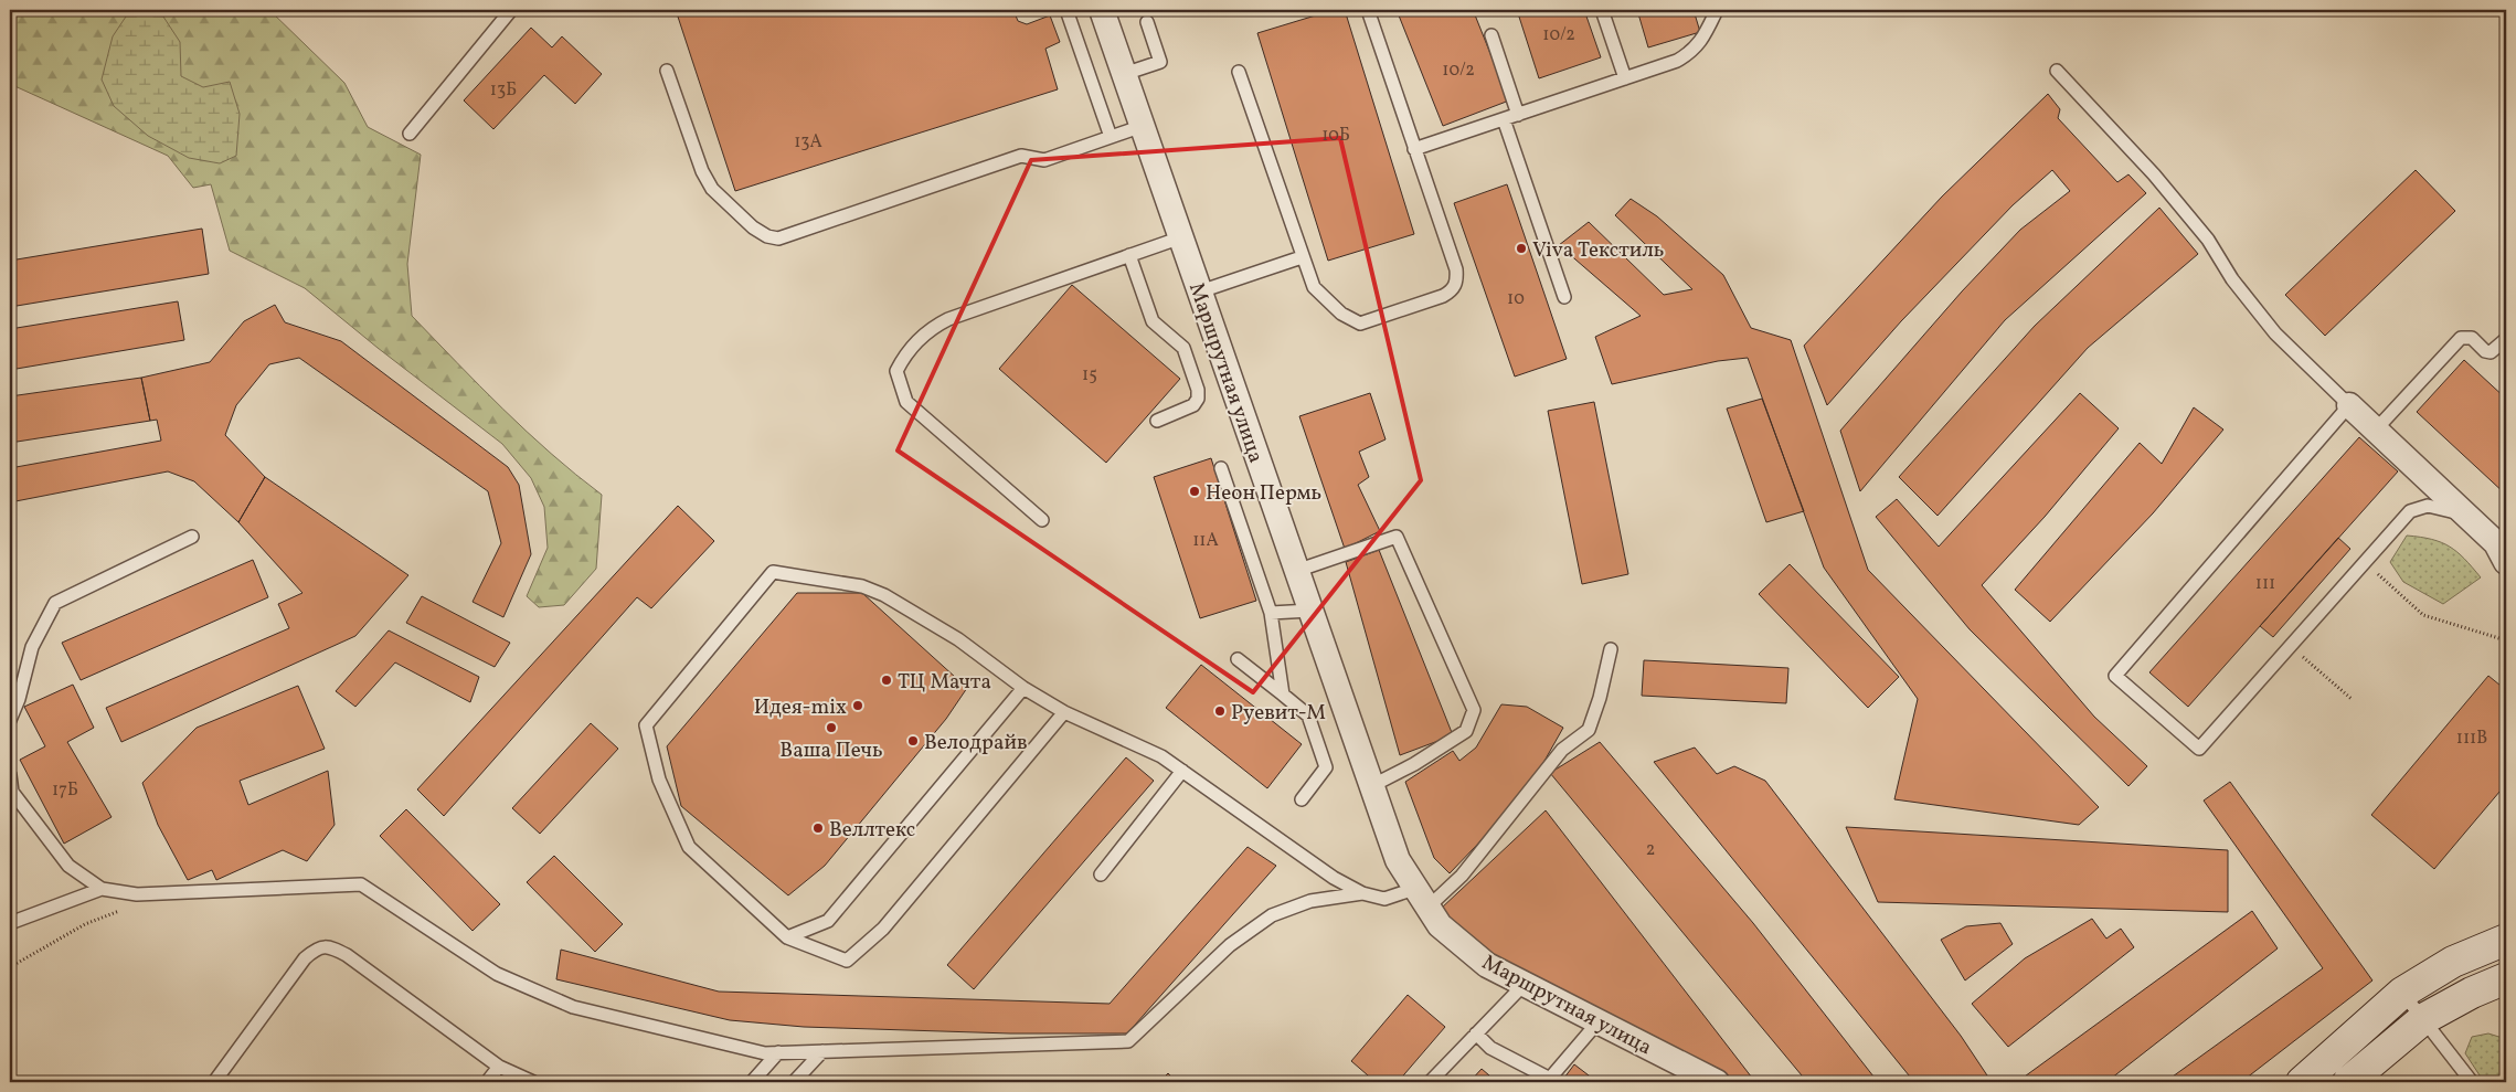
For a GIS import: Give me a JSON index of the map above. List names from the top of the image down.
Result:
{
  "streets": {
    "street": ["Маршрутная улица"]
  },
  "places": [
    "Viva Текстиль",
    "Неон Пермь",
    "ТЦ Мачта",
    "Идея-mix",
    "Руевит-М",
    "Ваша Печь",
    "Велодрайв",
    "Веллтекс"
  ],
  "house_numbers": [
    "10/2",
    "10/2",
    "13Б",
    "10Б",
    "13А",
    "10",
    "15",
    "11А",
    "111",
    "111В",
    "17Б",
    "2"
  ]
}
